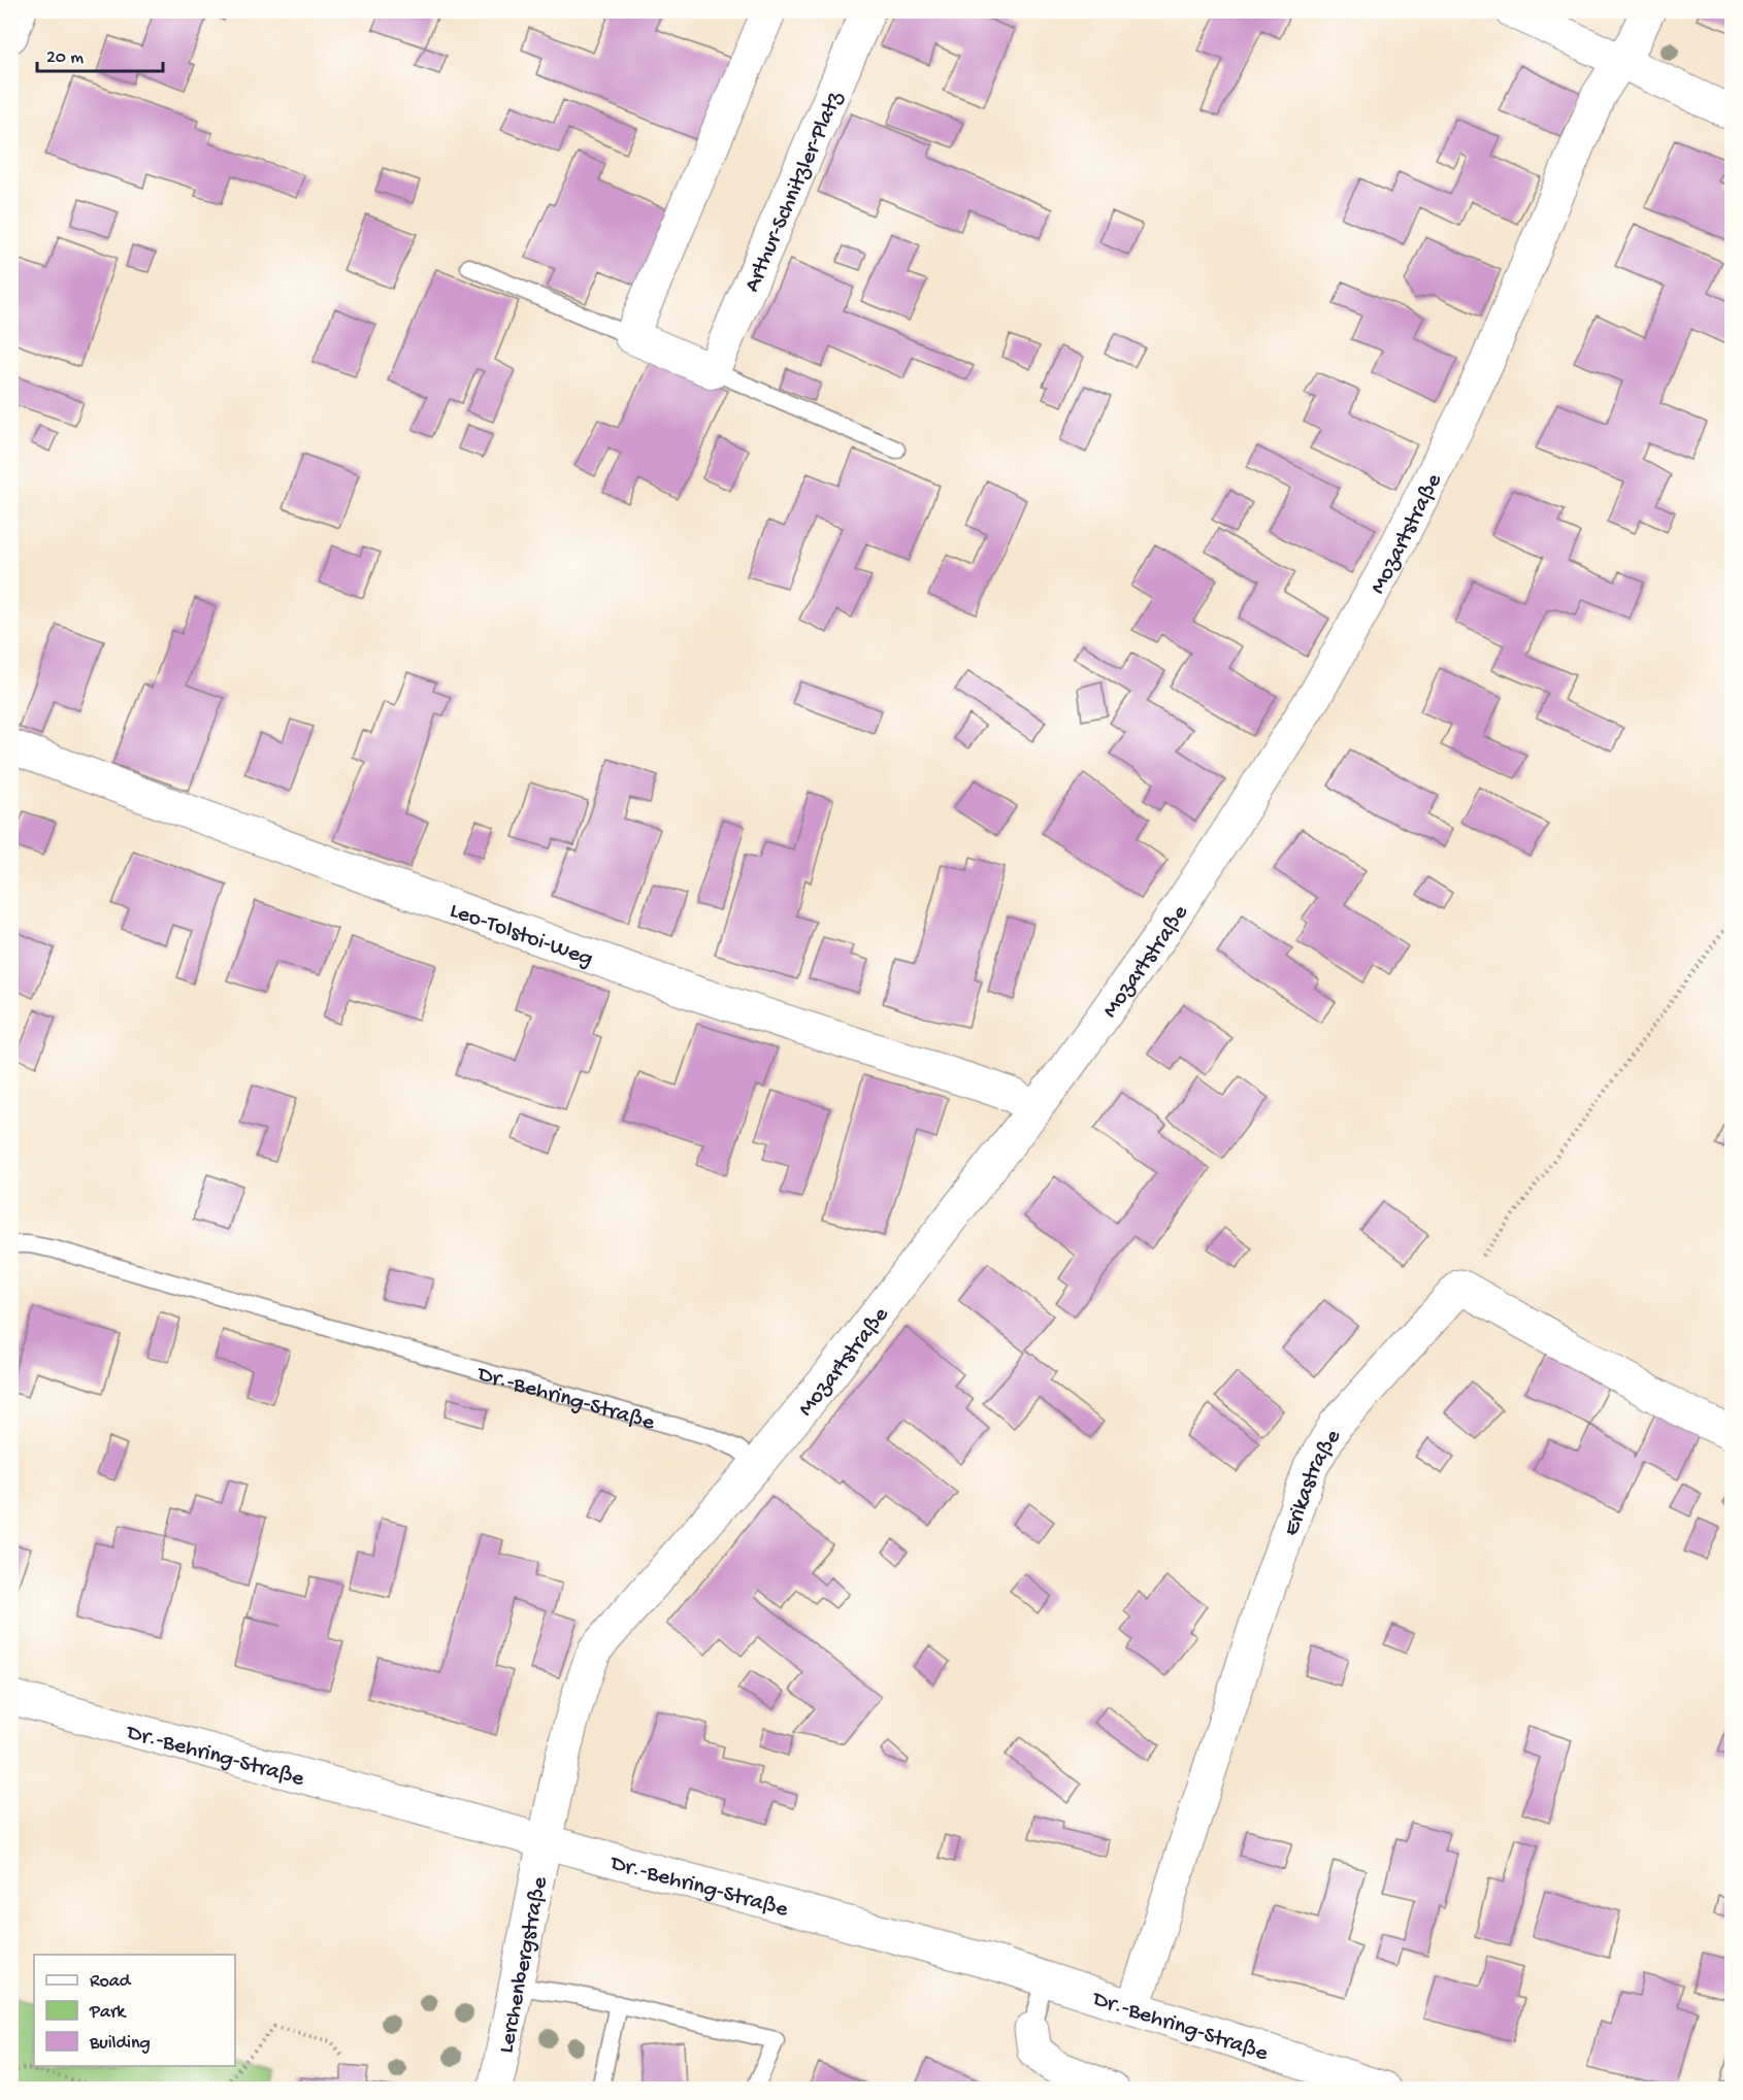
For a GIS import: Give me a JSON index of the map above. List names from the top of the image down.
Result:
{
  "streets": {
    "street": [
      "Arthur-Schnitzler-Platz",
      "Mozartstraße",
      "Leo-Tolstoi-Weg",
      "Dr.-Behring-Straße",
      "Erikastraße",
      "Lerchenbergstraße"
    ]
  },
  "crossings": [
    ["Mozartstraße", "Leo-Tolstoi-Weg"],
    ["Mozartstraße", "Dr.-Behring-Straße"],
    ["Mozartstraße", "Lerchenbergstraße"],
    ["Dr.-Behring-Straße", "Erikastraße"],
    ["Dr.-Behring-Straße", "Lerchenbergstraße"]
  ],
  "legend": ["Road", "Park", "Building"],
  "scale_bar": "20 m"
}
